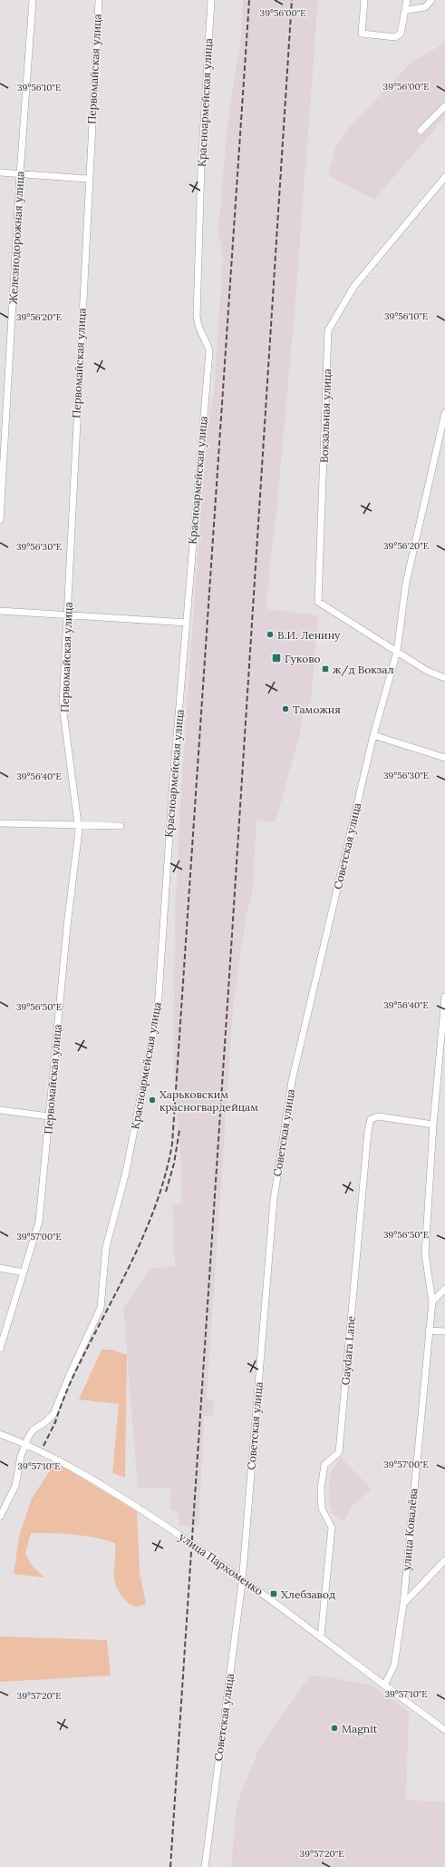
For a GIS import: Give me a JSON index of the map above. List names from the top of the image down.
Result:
{
  "streets": {
    "street": [
      "Первомайская улица",
      "Красноармейская улица",
      "Железнодорожная улица",
      "Вокзальная улица",
      "Советская улица",
      "Gaydara Lane",
      "улица Ковалёва",
      "улица Пархоменко"
    ]
  },
  "crossings": [
    ["Красноармейская улица", "улица Пархоменко"],
    ["Вокзальная улица", "Советская улица"],
    ["Советская улица", "улица Пархоменко"],
    ["Gaydara Lane", "улица Ковалёва"],
    ["Gaydara Lane", "улица Пархоменко"],
    ["улица Ковалёва", "улица Пархоменко"]
  ],
  "places": {
    "other": [
      "В.И. Ленину",
      "Таможня",
      "Харьковским красногвардейцам",
      "Magnit"
    ],
    "transit": ["Гуково", "ж/д Вокзал", "Хлебзавод"]
  },
  "coordinates": [
    "39°56'00\"E",
    "39°56'10\"E",
    "39°56'20\"E",
    "39°56'30\"E",
    "39°56'40\"E",
    "39°56'50\"E",
    "39°57'00\"E",
    "39°57'10\"E",
    "39°57'20\"E"
  ]
}
